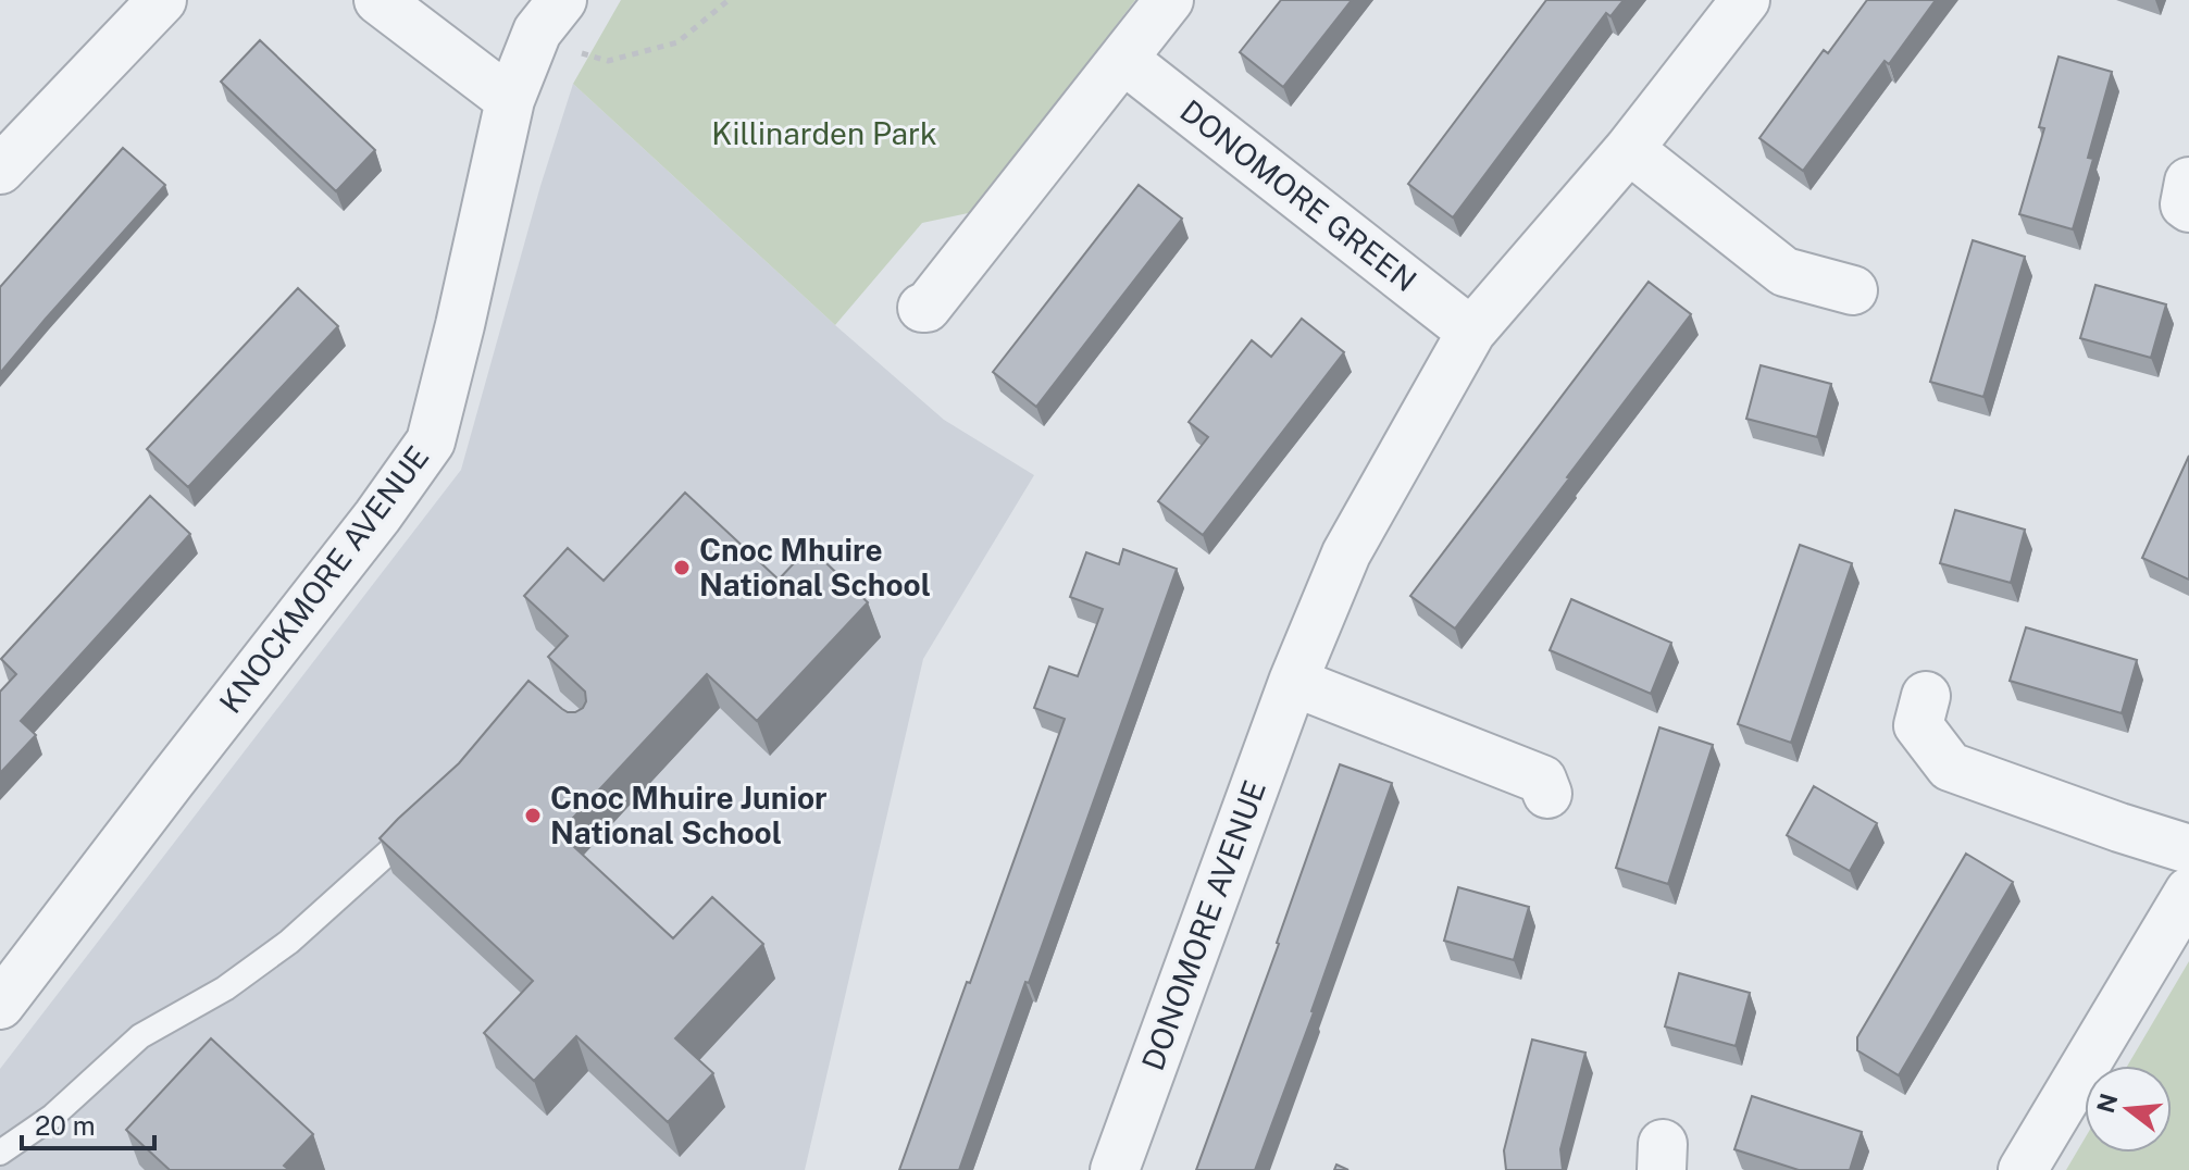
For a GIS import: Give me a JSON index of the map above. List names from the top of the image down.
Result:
{
  "streets": {
    "street": ["DONOMORE GREEN", "KNOCKMORE AVENUE", "DONOMORE AVENUE"]
  },
  "crossings": [
    ["DONOMORE GREEN", "DONOMORE AVENUE"]
  ],
  "parks": ["Killinarden Park"],
  "places": ["Cnoc Mhuire National School", "Cnoc Mhuire Junior National School"],
  "scale_bar": "20 m",
  "north": "left"
}
